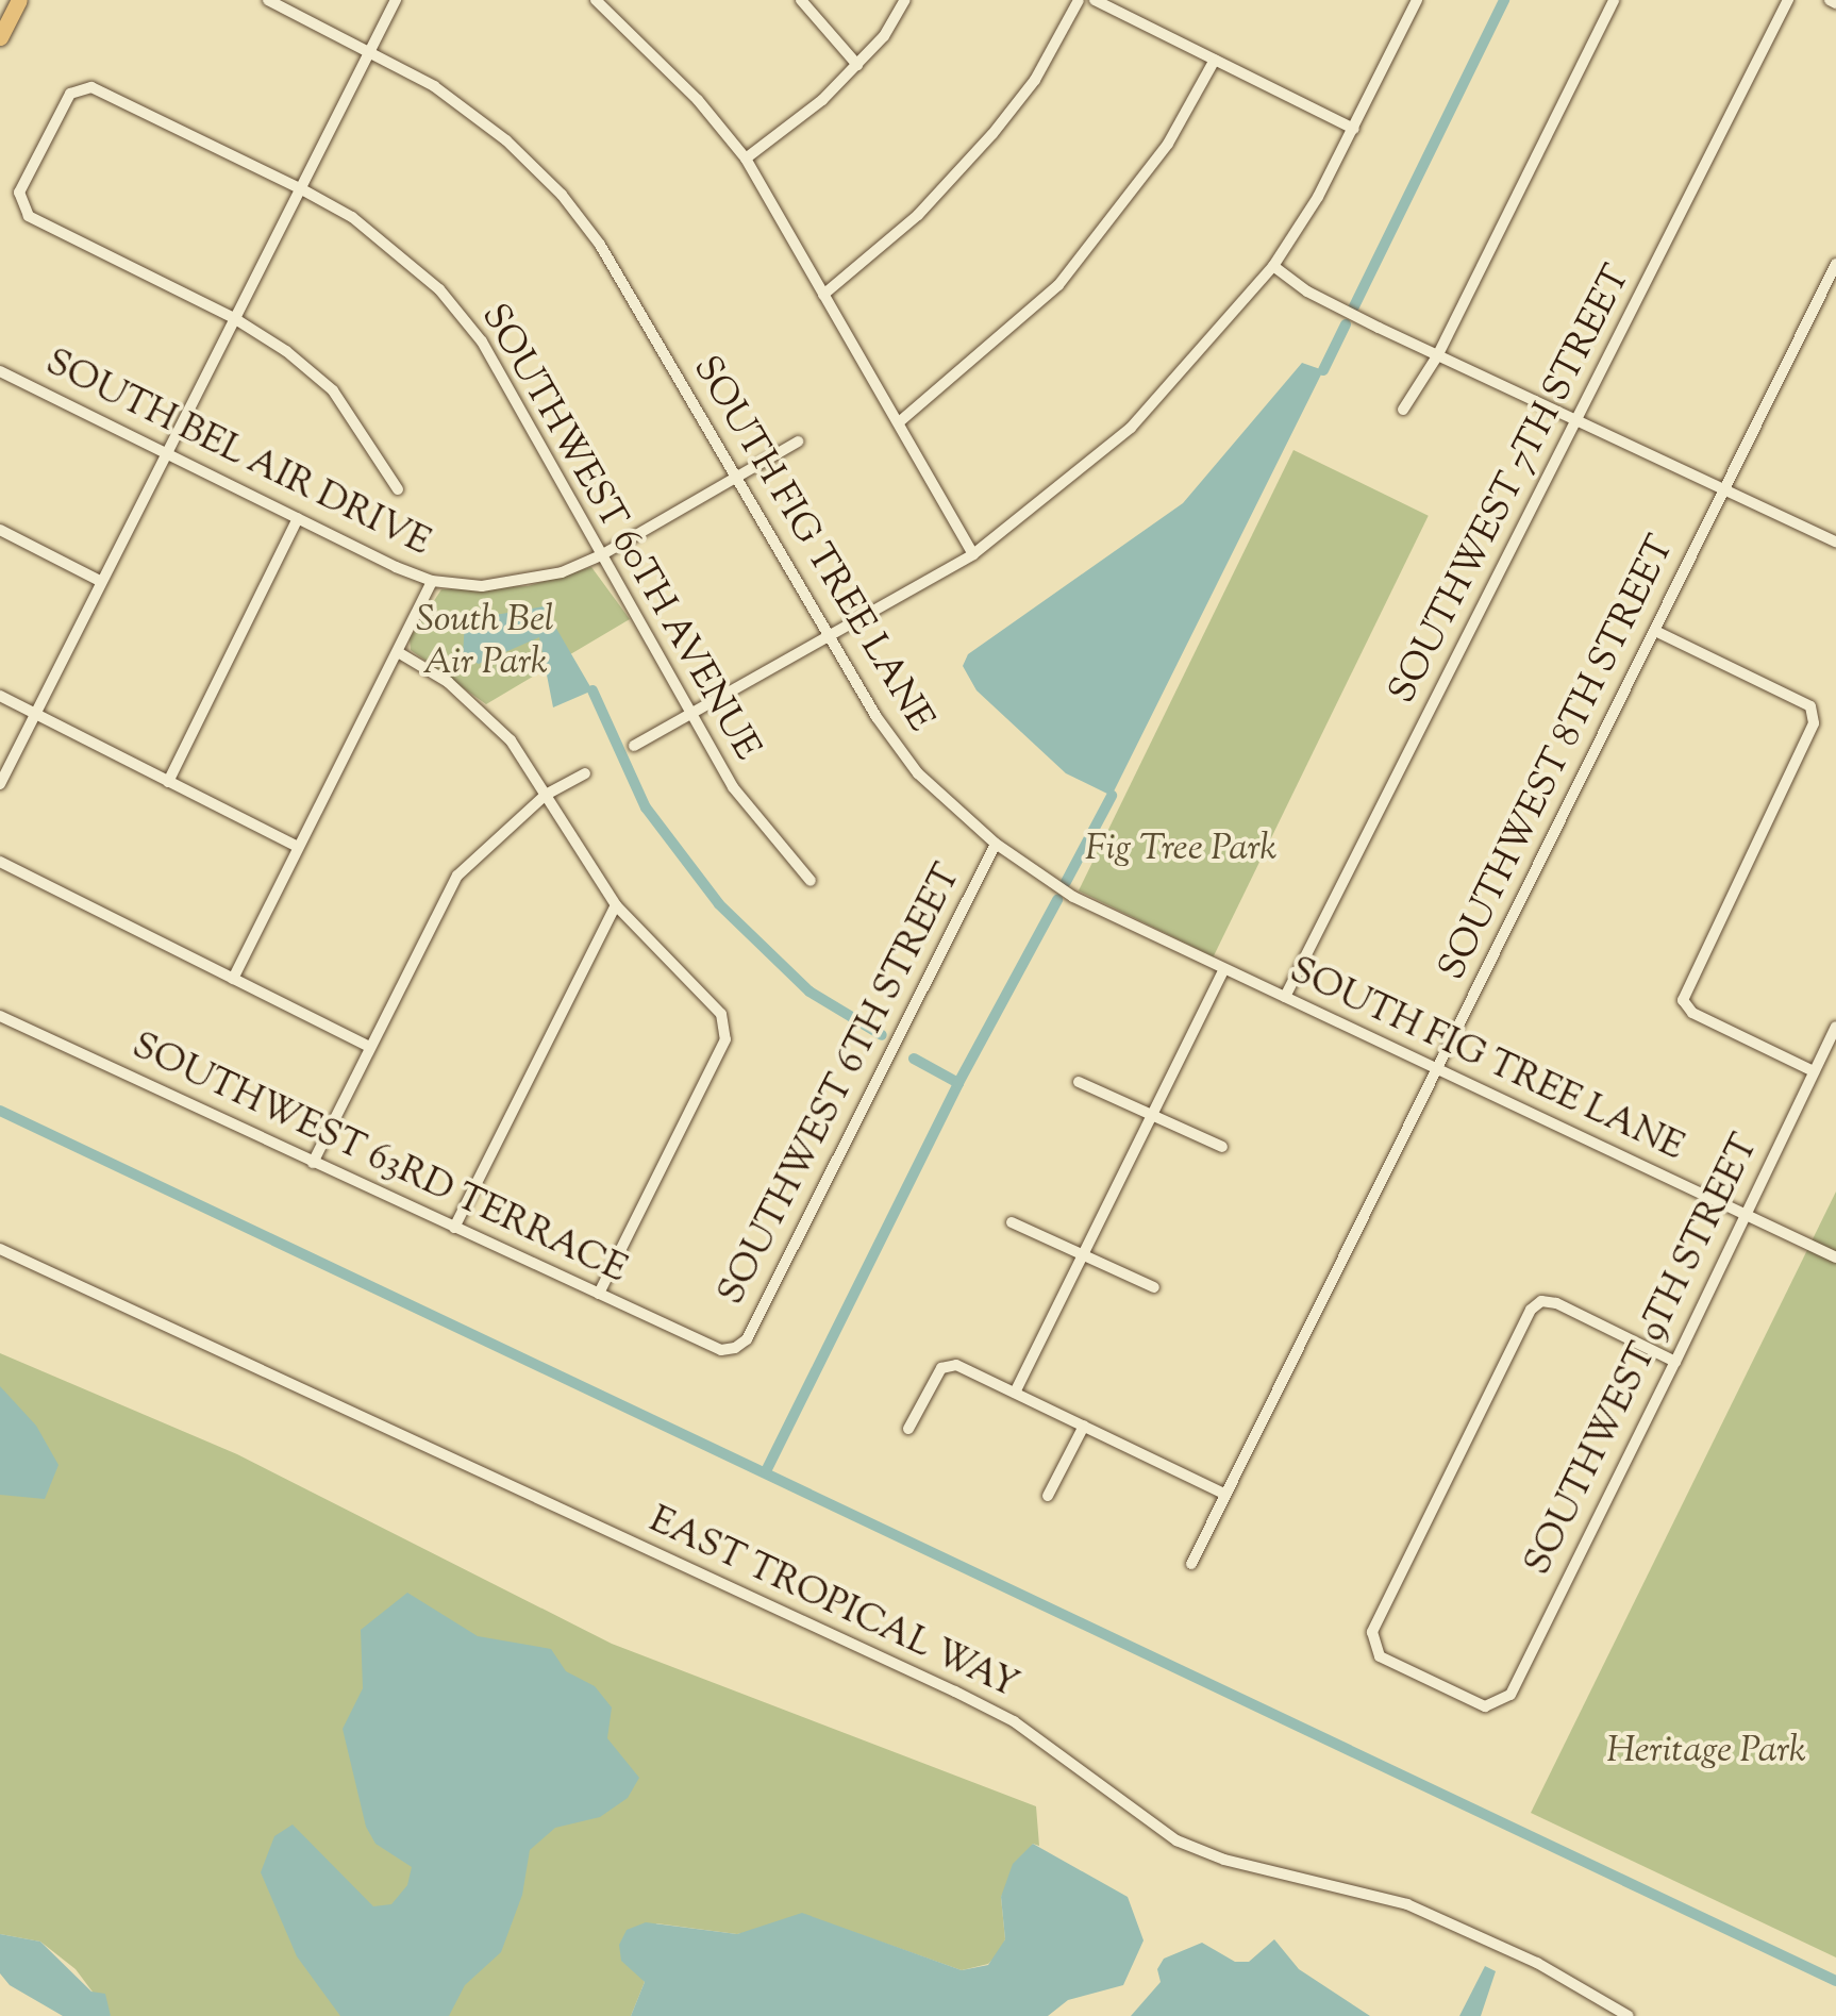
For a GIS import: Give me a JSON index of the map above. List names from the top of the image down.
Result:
{
  "streets": {
    "street": [
      "SOUTH BEL AIR DRIVE",
      "SOUTHWEST 7TH STREET",
      "SOUTHWEST 60TH AVENUE",
      "SOUTH FIG TREE LANE",
      "SOUTHWEST 8TH STREET",
      "SOUTHWEST 6TH STREET",
      "SOUTHWEST 63RD TERRACE",
      "SOUTHWEST 9TH STREET",
      "EAST TROPICAL WAY"
    ]
  },
  "crossings": [
    ["SOUTH BEL AIR DRIVE", "SOUTHWEST 60TH AVENUE"],
    ["SOUTH BEL AIR DRIVE", "SOUTH FIG TREE LANE"],
    ["SOUTHWEST 7TH STREET", "SOUTH FIG TREE LANE"],
    ["SOUTH FIG TREE LANE", "SOUTHWEST 8TH STREET"],
    ["SOUTH FIG TREE LANE", "SOUTHWEST 6TH STREET"],
    ["SOUTH FIG TREE LANE", "SOUTHWEST 9TH STREET"],
    ["SOUTHWEST 6TH STREET", "SOUTHWEST 63RD TERRACE"]
  ],
  "parks": ["South Bel Air Park", "Fig Tree Park", "Heritage Park"]
}
